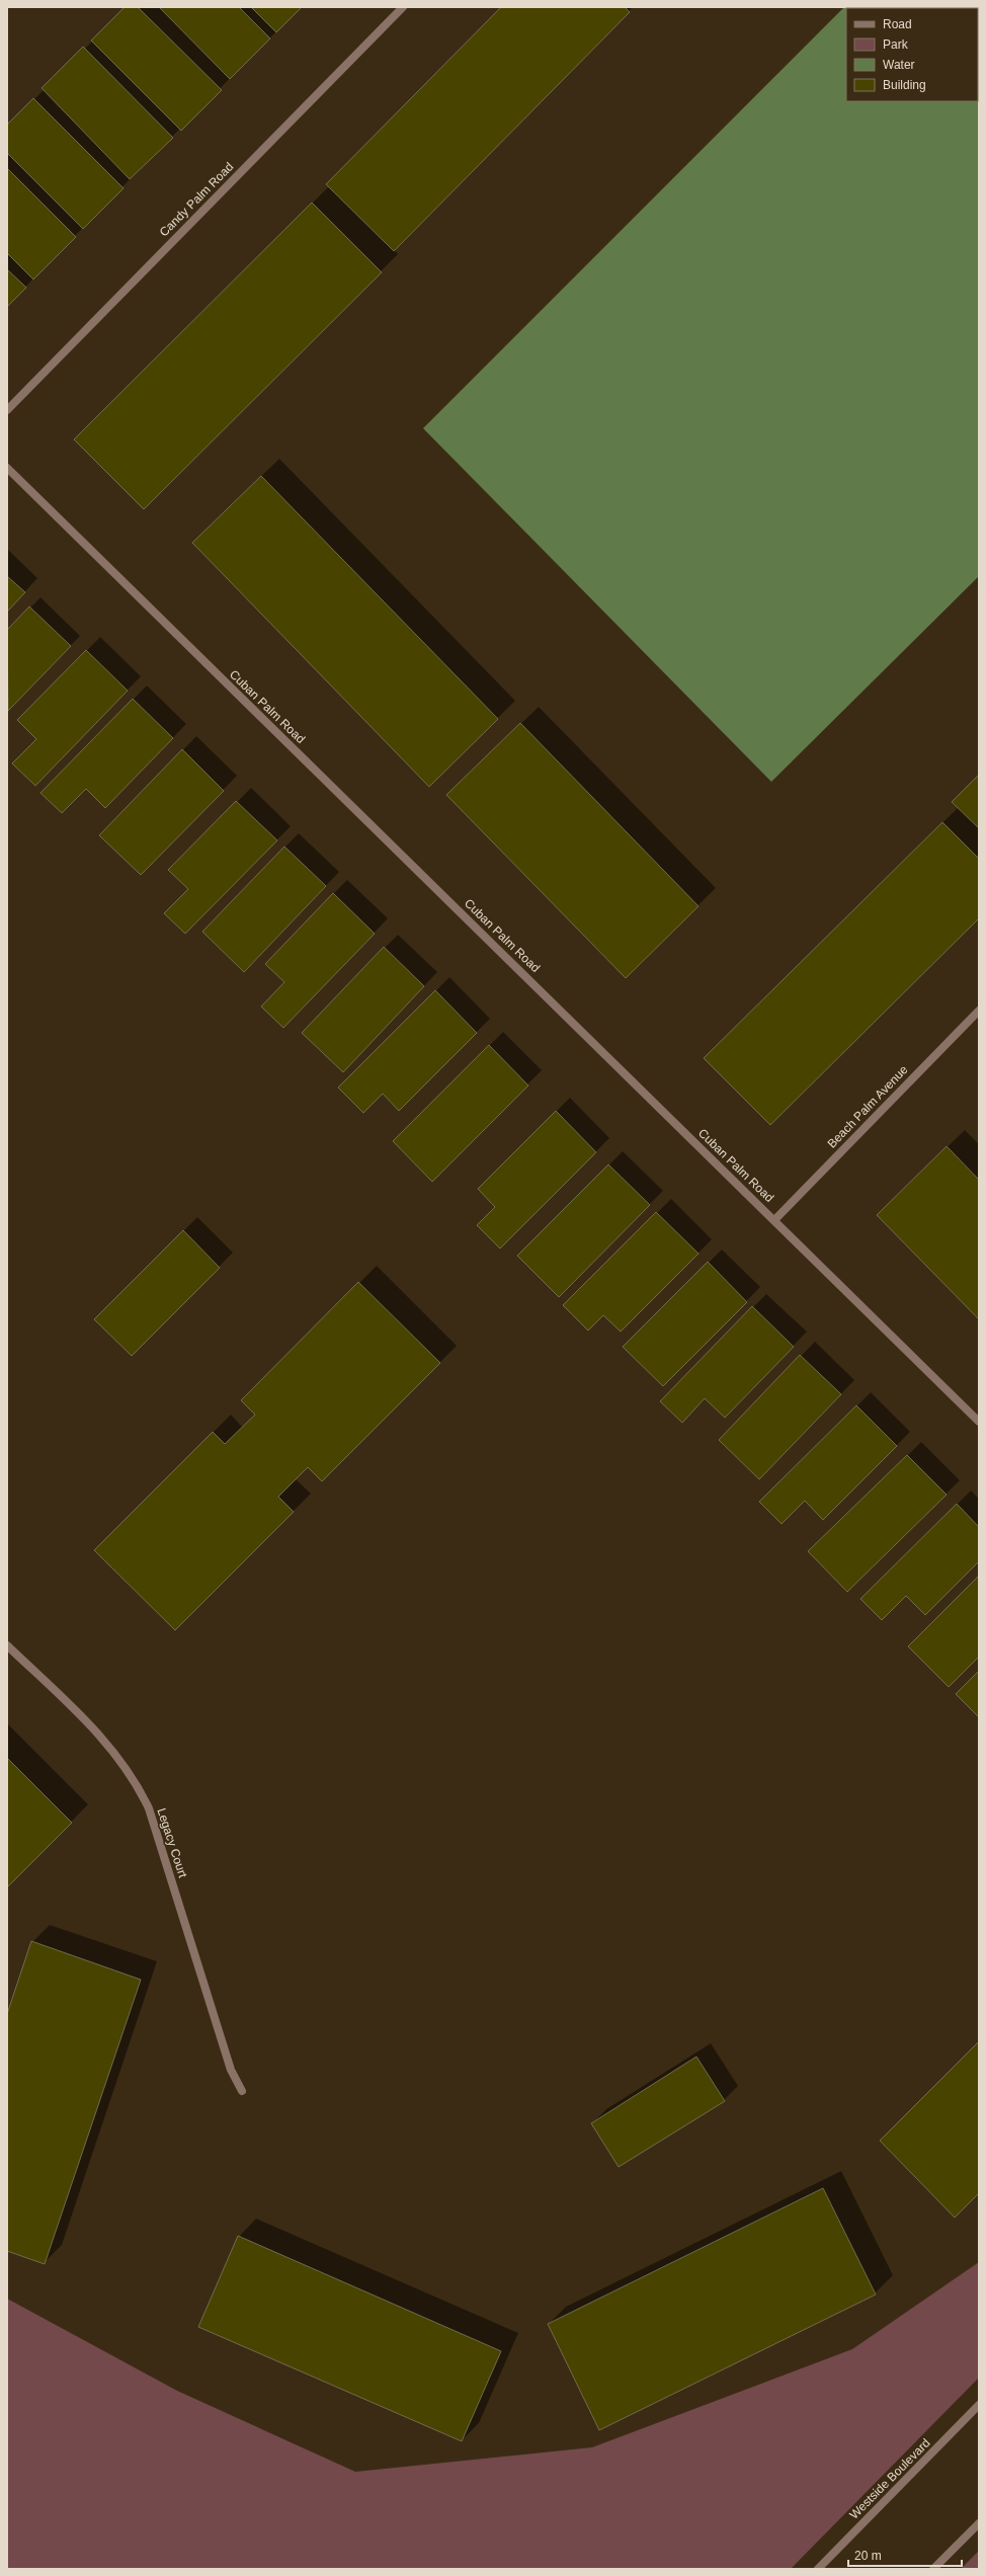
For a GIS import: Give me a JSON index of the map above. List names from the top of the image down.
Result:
{
  "streets": {
    "street": [
      "Candy Palm Road",
      "Cuban Palm Road",
      "Beach Palm Avenue",
      "Legacy Court",
      "Westside Boulevard"
    ]
  },
  "crossings": [
    ["Cuban Palm Road", "Beach Palm Avenue"]
  ],
  "legend": [
    "Road",
    "Park",
    "Water",
    "Building"
  ],
  "scale_bar": "20 m"
}
